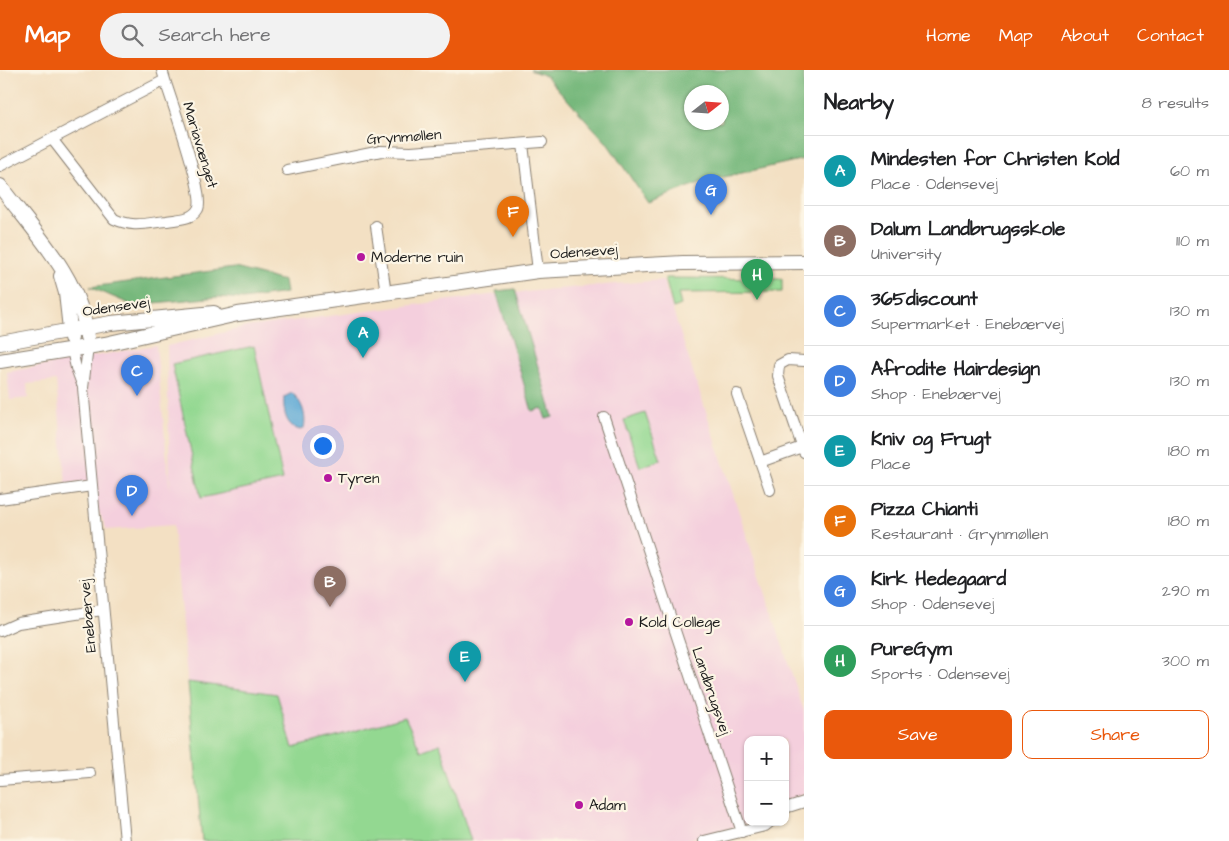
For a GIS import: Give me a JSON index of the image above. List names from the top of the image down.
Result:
{
  "streets": {
    "main road": ["Odensevej"],
    "street": [
      "Grynmøllen",
      "Mariavænget",
      "Enebærvej",
      "Landbrugsvej"
    ]
  },
  "crossings": [
    ["Odensevej", "Enebærvej"]
  ],
  "places": [
    "Moderne ruin",
    "Tyren",
    "Kold College",
    "Adam"
  ],
  "north": "right",
  "page": {
    "header": "Map",
    "search": "Search here",
    "nav": [
      "Home",
      "Map",
      "About",
      "Contact"
    ],
    "heading": ["Nearby", "8 results"],
    "list": [
      {
        "mark": "A",
        "name": "Mindesten for Christen Kold",
        "note": "Place · Odensevej",
        "value": "60 m"
      },
      {
        "mark": "B",
        "name": "Dalum Landbrugsskole",
        "note": "University",
        "value": "110 m"
      },
      {
        "mark": "C",
        "name": "365discount",
        "note": "Supermarket · Enebærvej",
        "value": "130 m"
      },
      {
        "mark": "D",
        "name": "Afrodite Hairdesign",
        "note": "Shop · Enebærvej",
        "value": "130 m"
      },
      {
        "mark": "E",
        "name": "Kniv og Frugt",
        "note": "Place",
        "value": "180 m"
      },
      {
        "mark": "F",
        "name": "Pizza Chianti",
        "note": "Restaurant · Grynmøllen",
        "value": "180 m"
      },
      {
        "mark": "G",
        "name": "Kirk Hedegaard",
        "note": "Shop · Odensevej",
        "value": "290 m"
      },
      {
        "mark": "H",
        "name": "PureGym",
        "note": "Sports · Odensevej",
        "value": "300 m"
      }
    ],
    "pins": [
      "G",
      "F",
      "H",
      "A",
      "C",
      "D",
      "B",
      "E"
    ],
    "buttons": ["Save", "Share"],
    "map_buttons": ["+", "−"]
  }
}
